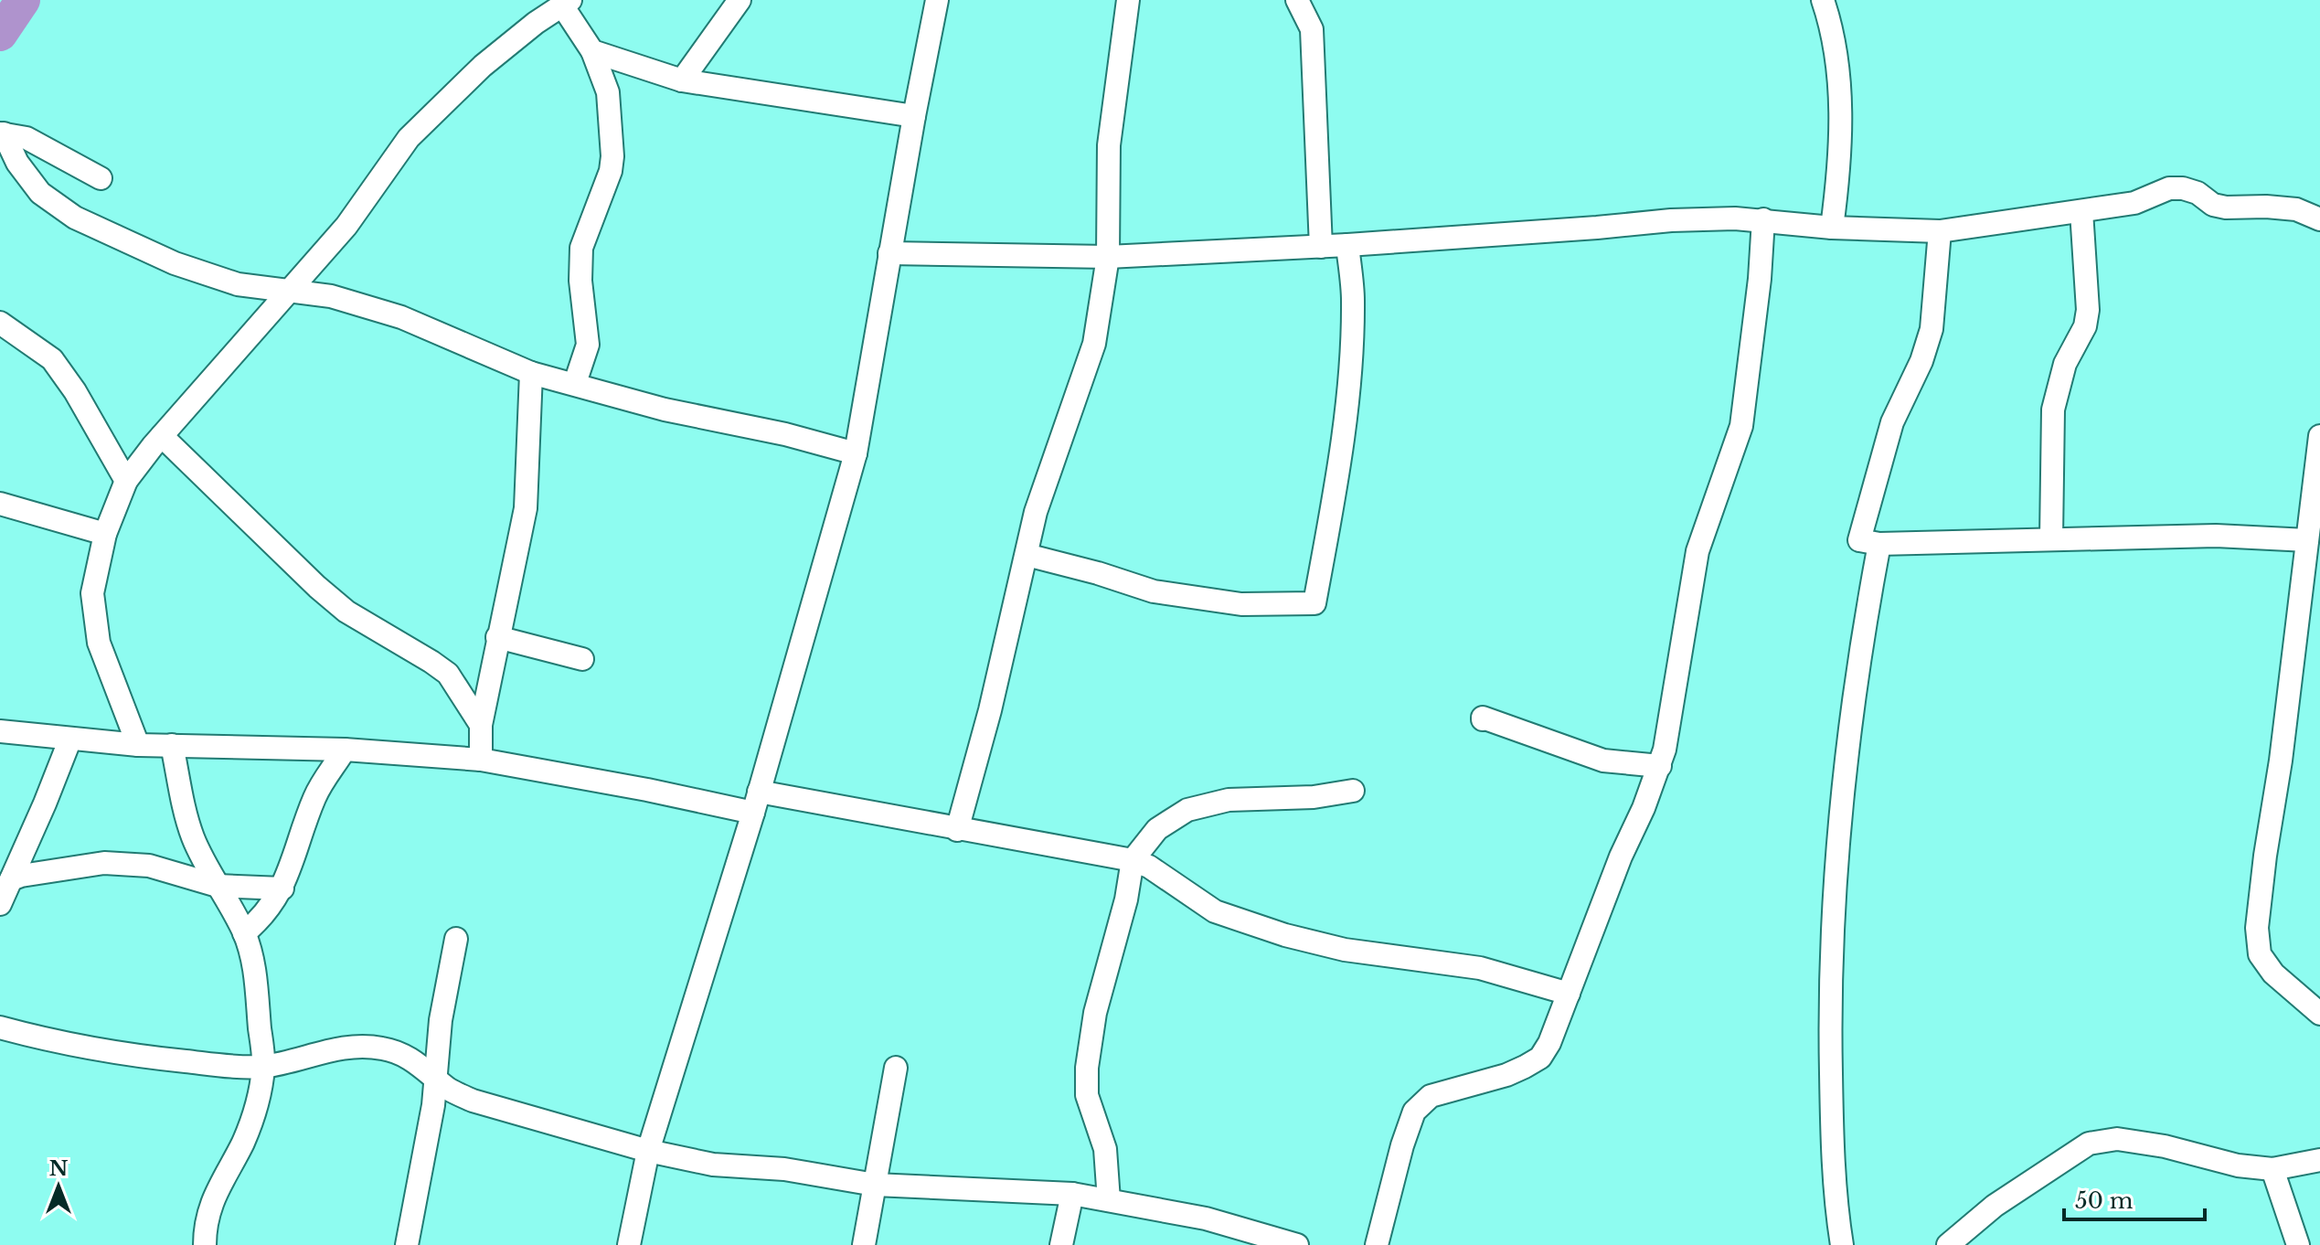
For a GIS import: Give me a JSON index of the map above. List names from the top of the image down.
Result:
{
  "scale_bar": "50 m",
  "north": "top"
}
